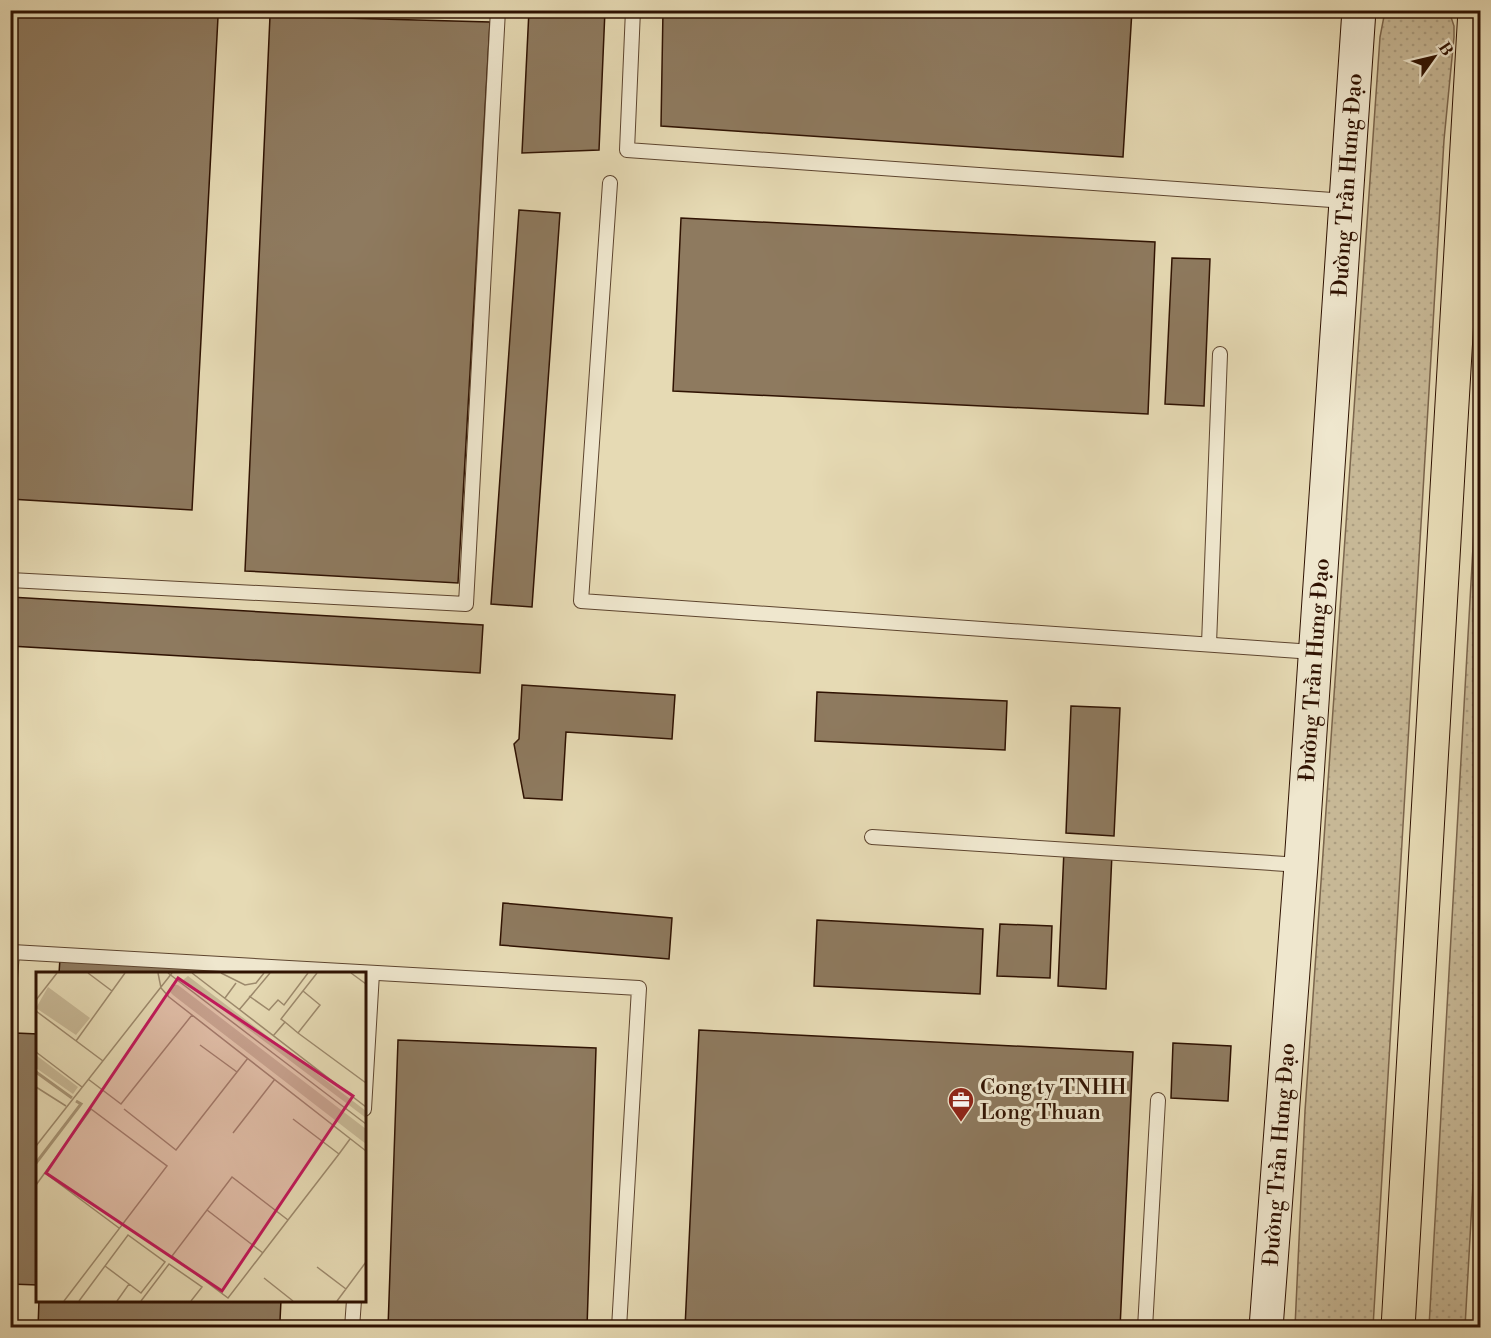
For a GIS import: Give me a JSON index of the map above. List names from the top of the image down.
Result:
{
  "streets": {
    "main road": ["Đường Trần Hưng Đạo"]
  },
  "places": {
    "office": ["Cong ty TNHH Long Thuan"]
  },
  "north": "top right"
}
